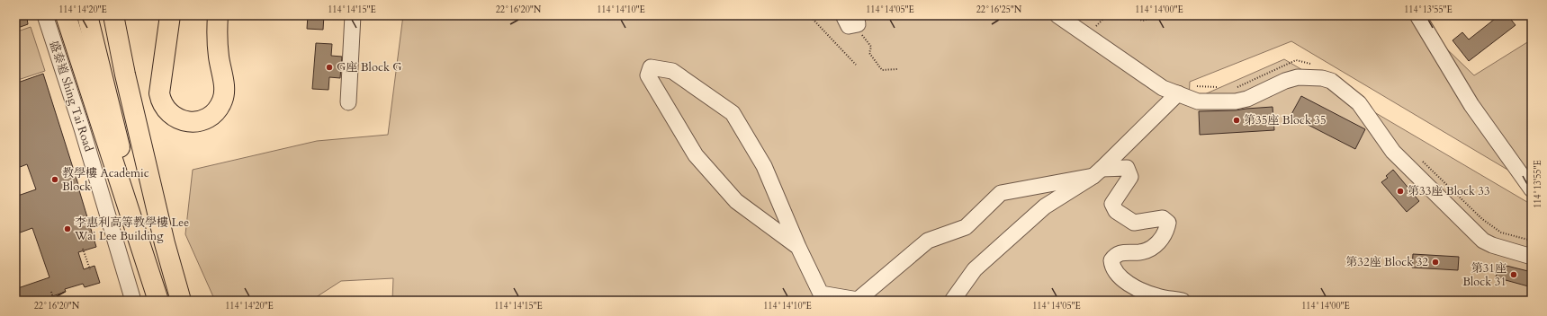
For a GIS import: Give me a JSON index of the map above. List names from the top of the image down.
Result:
{
  "streets": {
    "street": ["盛泰道 Shing Tai Road"]
  },
  "places": [
    "G座 Block G",
    "第35座 Block 35",
    "教學樓 Academic Block",
    "第33座 Block 33",
    "李惠利高等教學樓 Lee Wai Lee Building",
    "第32座 Block 32",
    "第31座 Block 31"
  ],
  "coordinates": [
    "114°14'20\"E",
    "114°14'15\"E",
    "22°16'20\"N",
    "114°14'10\"E",
    "114°14'05\"E",
    "22°16'25\"N",
    "114°14'00\"E",
    "114°13'55\"E"
  ]
}
